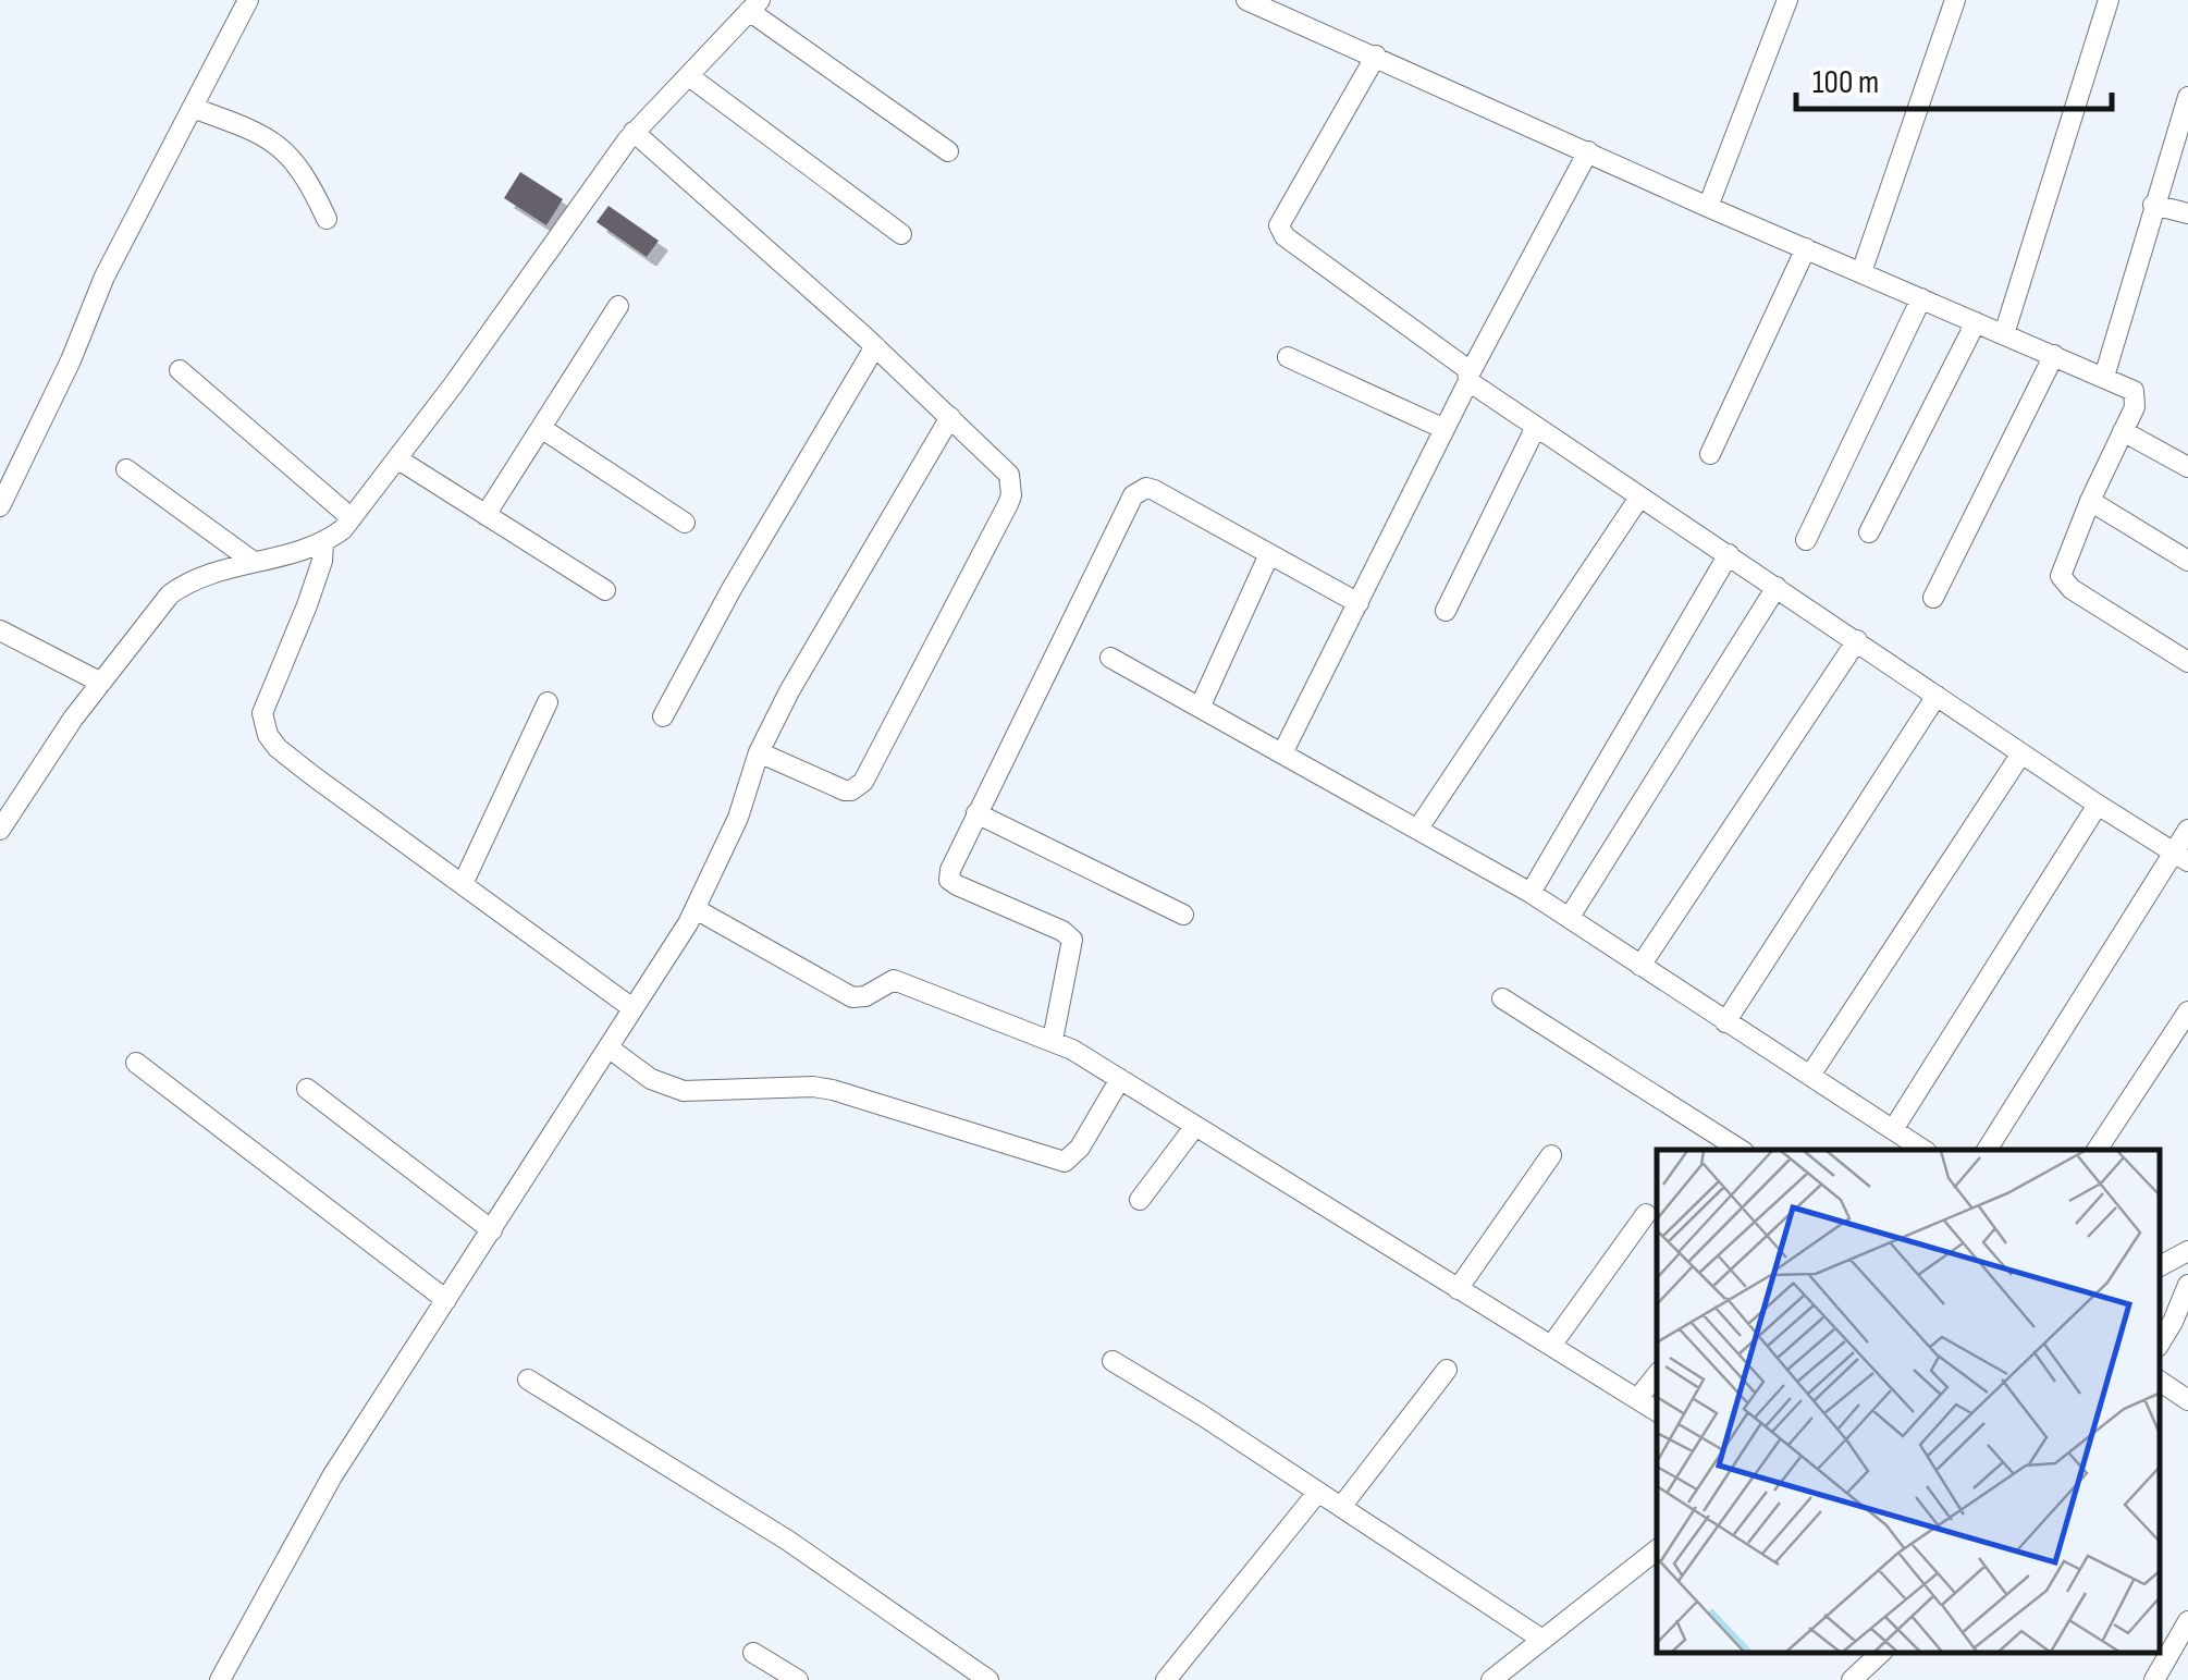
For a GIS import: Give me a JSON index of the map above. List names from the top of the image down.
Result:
{
  "scale_bar": "100 m"
}
